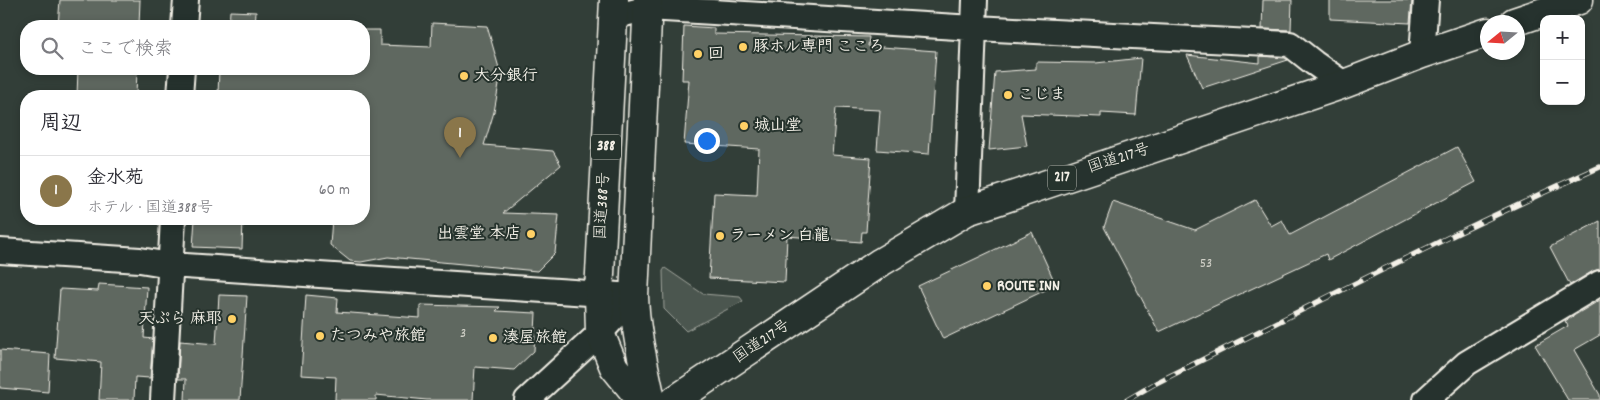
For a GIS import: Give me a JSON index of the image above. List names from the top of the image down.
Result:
{
  "streets": {
    "highway": [
      "388",
      "国道217号",
      "217",
      "国道388号"
    ]
  },
  "places": [
    "豚ホル専門 こころ",
    "回",
    "大分銀行",
    "こじま",
    "城山堂",
    "出雲堂 本店",
    "ラーメン 白龍",
    "ROUTE INN",
    "天ぷら 麻耶",
    "たつみや旅館",
    "湊屋旅館"
  ],
  "house_numbers": ["53", "3"],
  "north": "left",
  "page": {
    "map_buttons": ["+", "−"],
    "search": "ここで検索",
    "heading": "周辺",
    "pins": "1",
    "list": [
      {
        "mark": "1",
        "name": "金水苑",
        "note": "ホテル · 国道388号",
        "value": "60 m"
      }
    ]
  }
}
